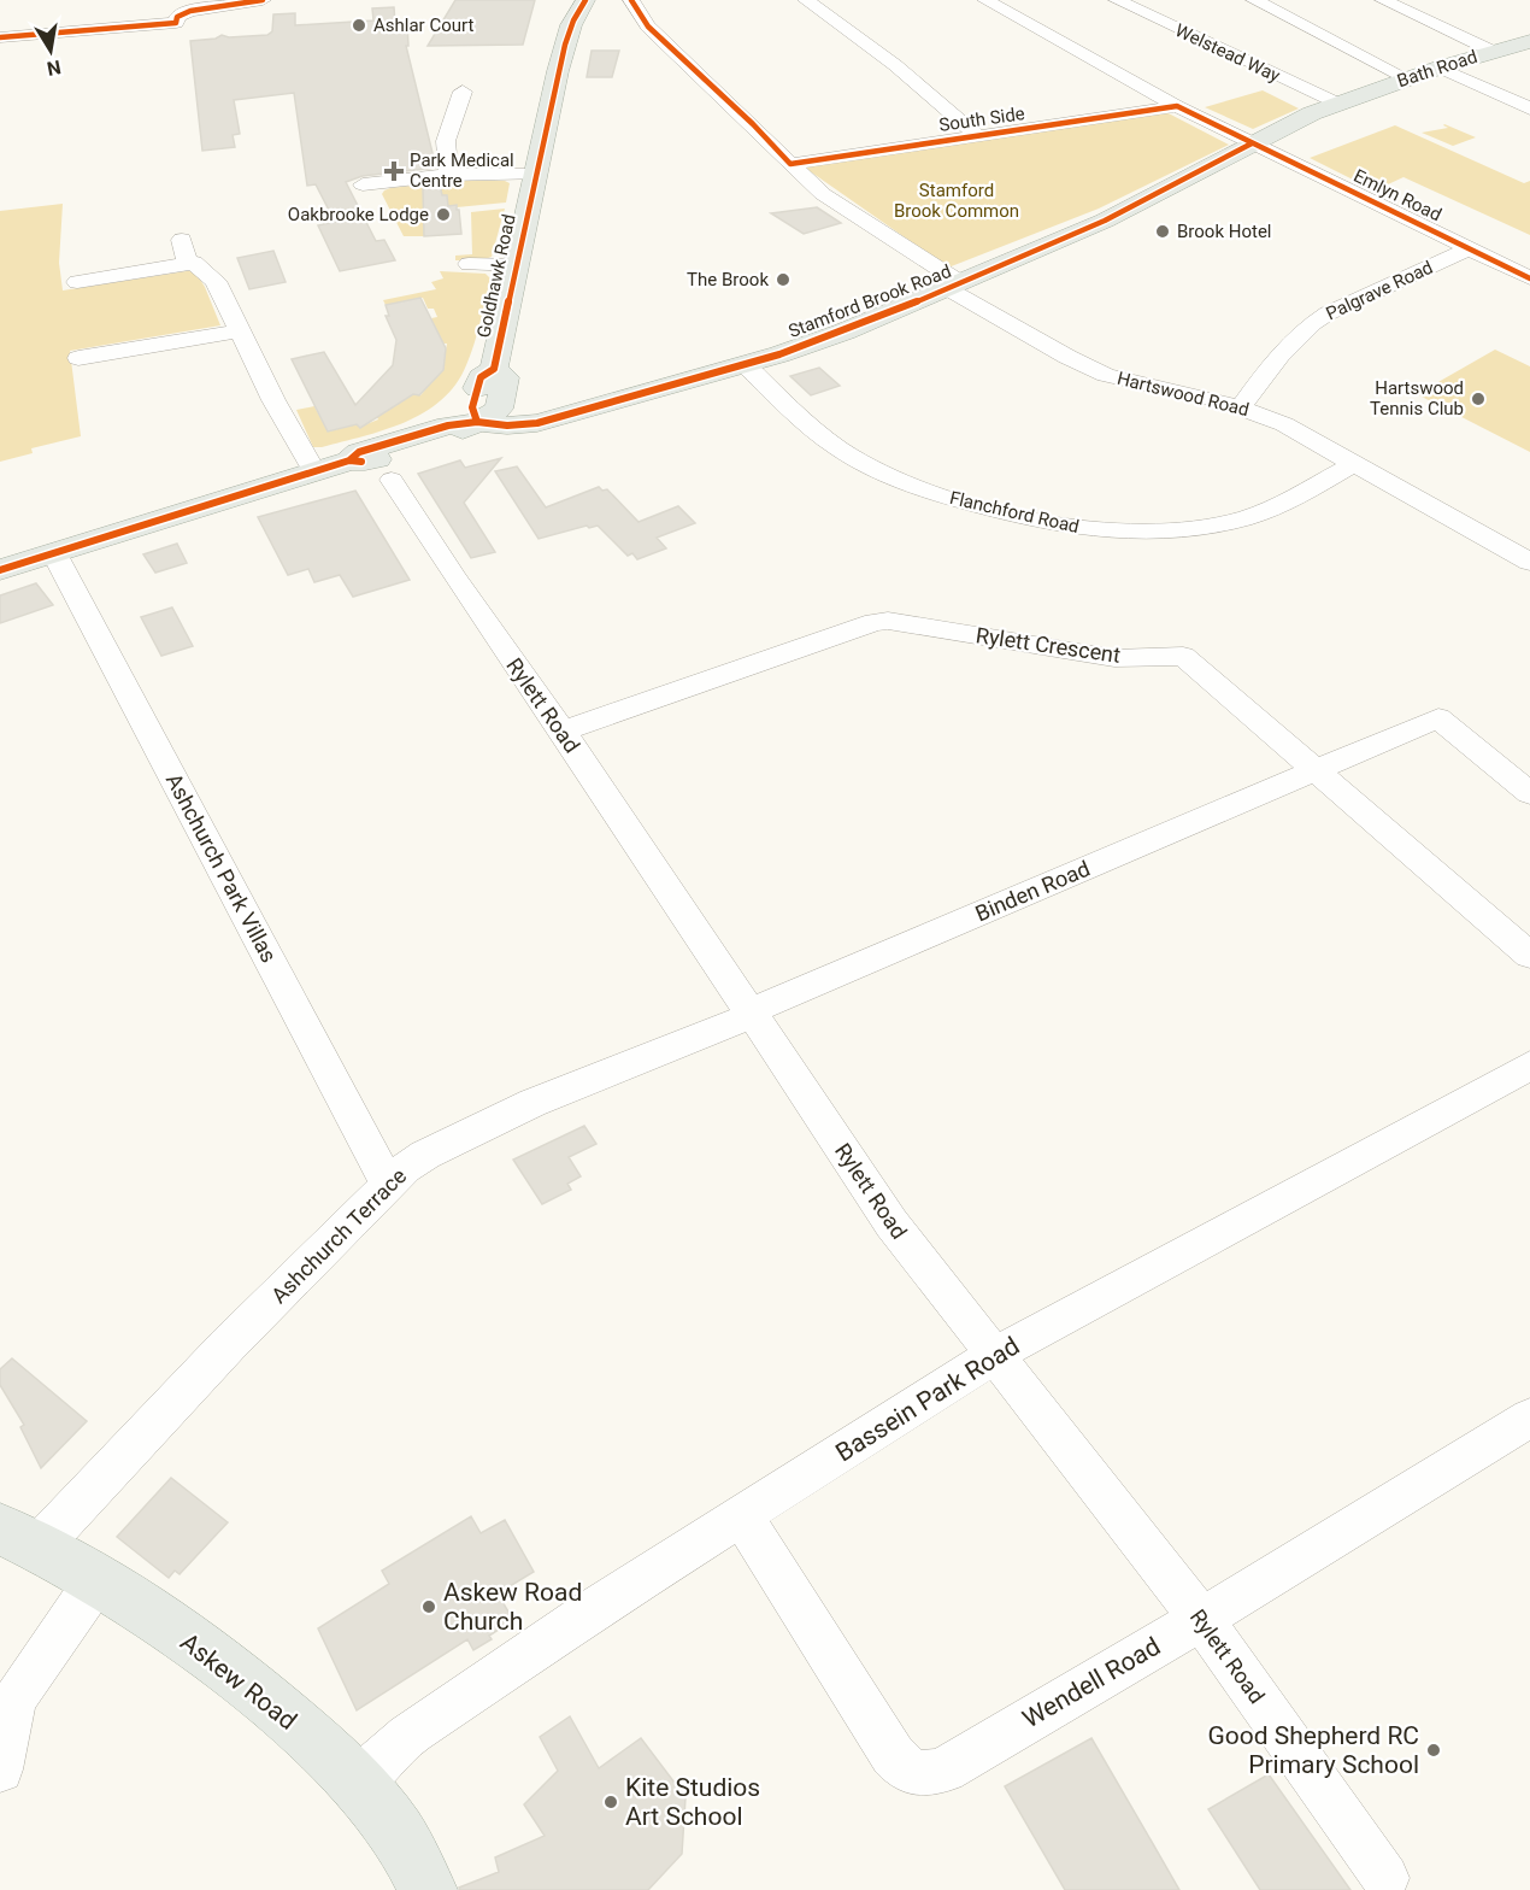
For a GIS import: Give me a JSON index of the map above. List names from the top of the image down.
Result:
{
  "streets": {
    "main road": [
      "Bath Road",
      "Goldhawk Road",
      "Stamford Brook Road",
      "Askew Road"
    ],
    "street": [
      "Welstead Way",
      "South Side",
      "Emlyn Road",
      "Palgrave Road",
      "Hartswood Road",
      "Flanchford Road",
      "Rylett Crescent",
      "Rylett Road",
      "Ashchurch Park Villas",
      "Binden Road",
      "Ashchurch Terrace",
      "Bassein Park Road",
      "Wendell Road"
    ]
  },
  "crossings": [
    ["Welstead Way", "Bath Road"],
    ["Welstead Way", "Stamford Brook Road"],
    ["Bath Road", "Stamford Brook Road"],
    ["South Side", "Emlyn Road"],
    ["South Side", "Hartswood Road"],
    ["Emlyn Road", "Palgrave Road"],
    ["Emlyn Road", "Stamford Brook Road"],
    ["Goldhawk Road", "Stamford Brook Road"],
    ["Palgrave Road", "Hartswood Road"],
    ["Stamford Brook Road", "Hartswood Road"],
    ["Stamford Brook Road", "Flanchford Road"],
    ["Hartswood Road", "Flanchford Road"],
    ["Rylett Crescent", "Rylett Road"],
    ["Rylett Crescent", "Binden Road"],
    ["Rylett Road", "Binden Road"],
    ["Rylett Road", "Ashchurch Terrace"],
    ["Rylett Road", "Bassein Park Road"],
    ["Rylett Road", "Wendell Road"],
    ["Ashchurch Park Villas", "Ashchurch Terrace"],
    ["Binden Road", "Ashchurch Terrace"],
    ["Ashchurch Terrace", "Askew Road"],
    ["Bassein Park Road", "Askew Road"],
    ["Bassein Park Road", "Wendell Road"]
  ],
  "parks": ["Stamford Brook Common"],
  "places": {
    "other": [
      "Ashlar Court",
      "Oakbrooke Lodge",
      "Brook Hotel",
      "The Brook",
      "Hartswood Tennis Club",
      "Askew Road Church",
      "Good Shepherd RC Primary School",
      "Kite Studios Art School"
    ],
    "health": ["Park Medical Centre"]
  },
  "north": "bottom"
}
